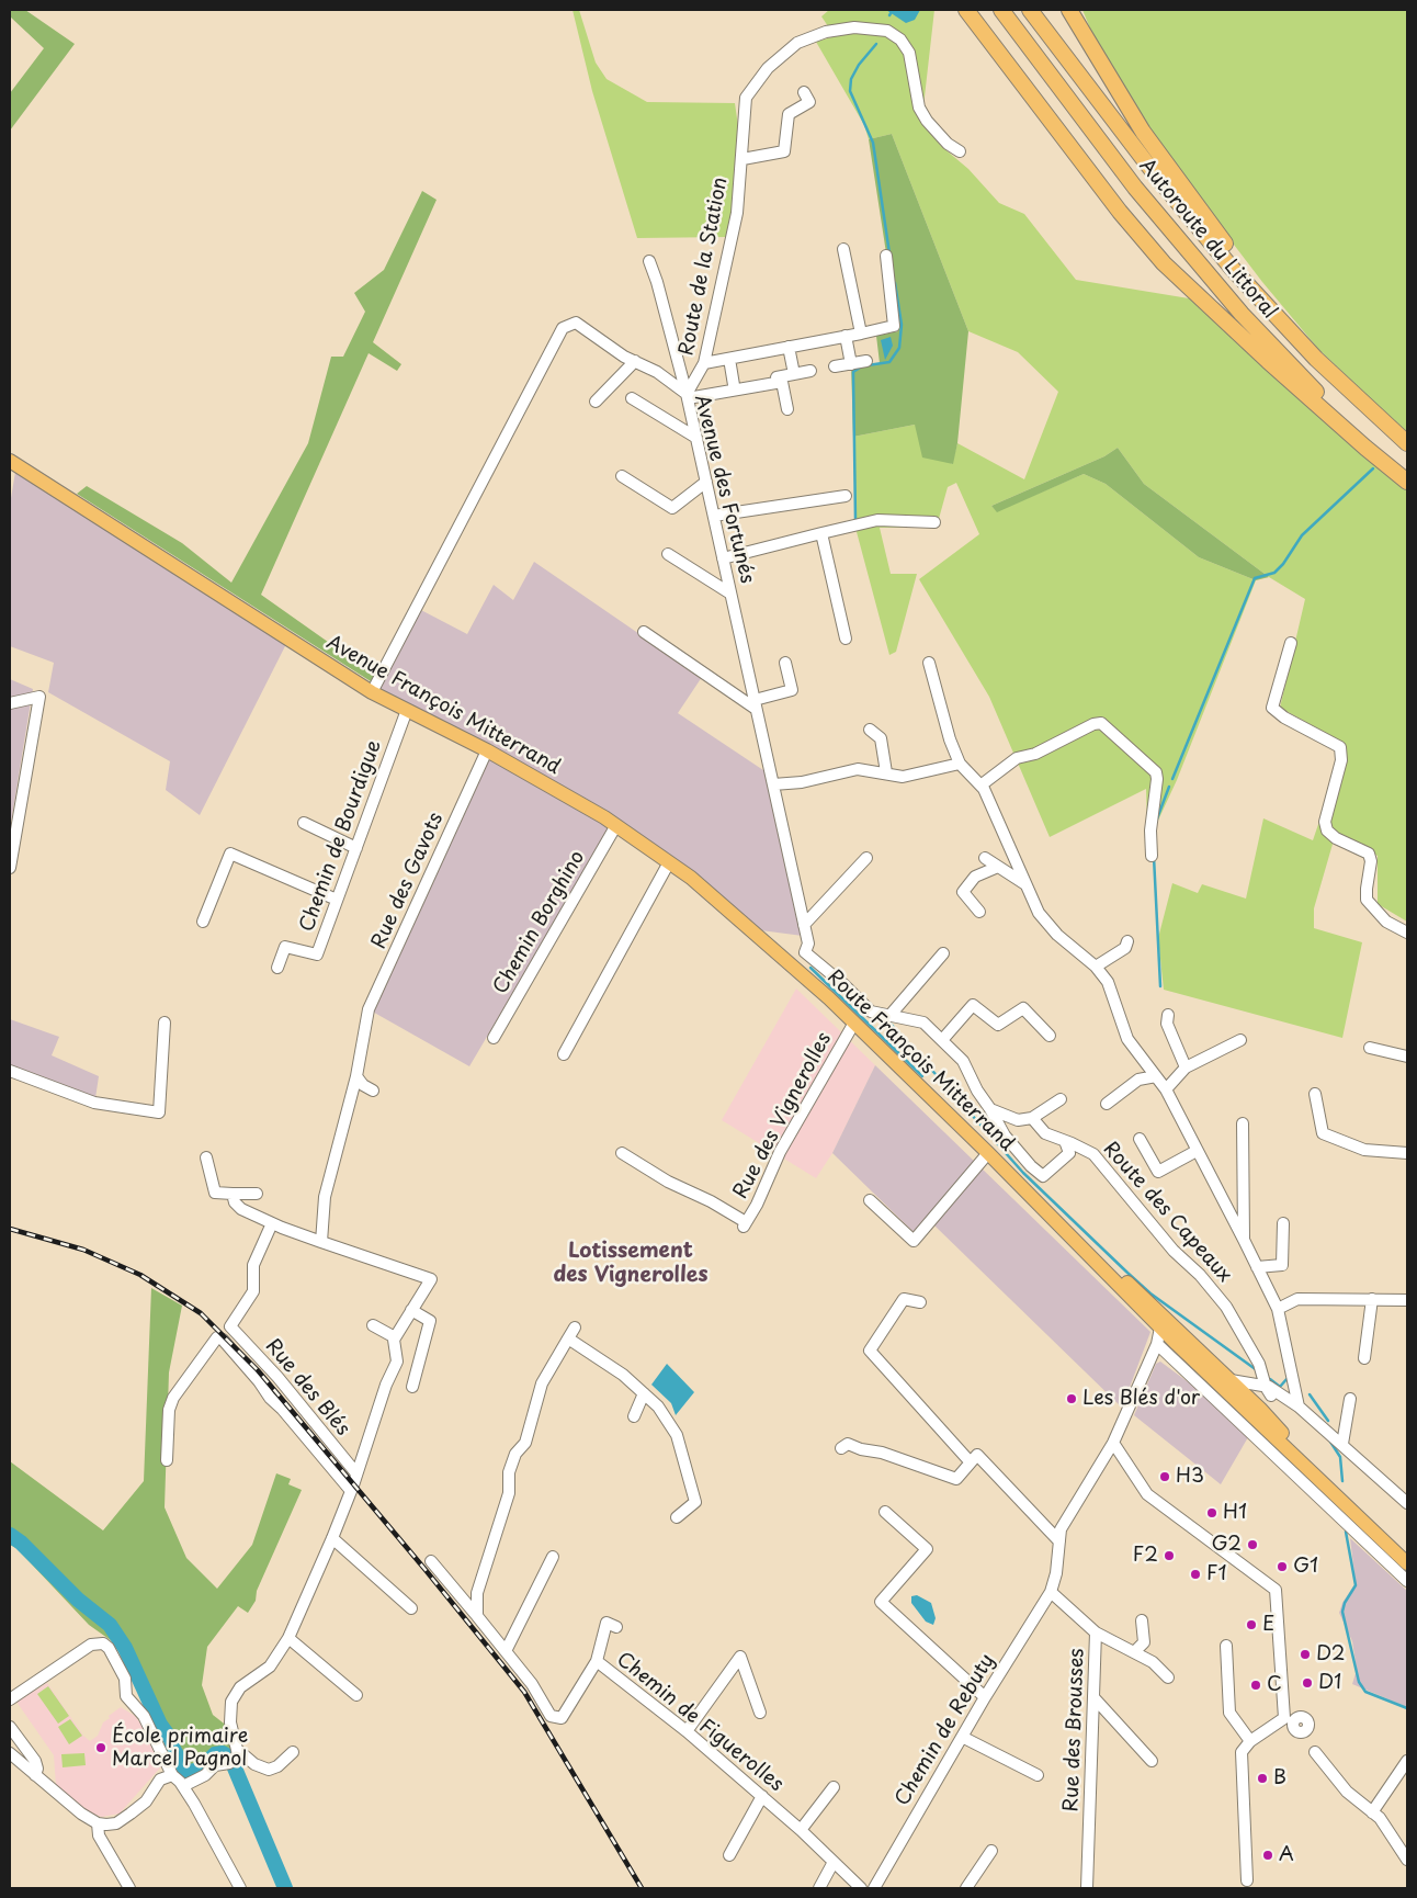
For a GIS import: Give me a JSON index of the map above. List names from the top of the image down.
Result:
{
  "streets": {
    "highway": ["Autoroute du Littoral"],
    "main road": ["Avenue François Mitterrand", "Route François Mitterrand"],
    "street": [
      "Route de la Station",
      "Avenue des Fortunés",
      "Chemin de Bourdigue",
      "Rue des Gavots",
      "Chemin Borghino",
      "Rue des Vignerolles",
      "Route des Capeaux",
      "Rue des Blés",
      "Chemin de Figuerolles",
      "Chemin de Rebuty",
      "Rue des Brousses"
    ]
  },
  "crossings": [
    ["Route de la Station", "Avenue des Fortunés"],
    ["Avenue des Fortunés", "Avenue François Mitterrand"],
    ["Avenue François Mitterrand", "Chemin de Bourdigue"],
    ["Avenue François Mitterrand", "Rue des Gavots"],
    ["Avenue François Mitterrand", "Chemin Borghino"],
    ["Avenue François Mitterrand", "Route François Mitterrand"],
    ["Route François Mitterrand", "Rue des Vignerolles"],
    ["Chemin de Rebuty", "Rue des Brousses"]
  ],
  "districts": ["Lotissement des Vignerolles"],
  "places": [
    "Les Blés d'or",
    "H3",
    "H1",
    "G2",
    "F2",
    "G1",
    "F1",
    "E",
    "D2",
    "D1",
    "C",
    "École primaire Marcel Pagnol",
    "B",
    "A"
  ]
}
